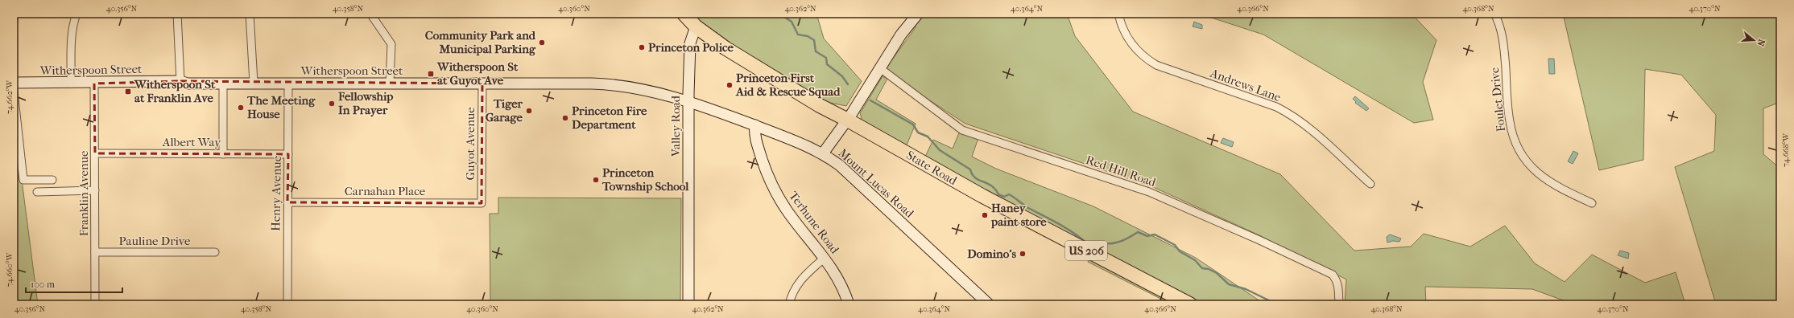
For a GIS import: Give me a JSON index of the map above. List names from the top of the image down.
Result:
{
  "streets": {
    "highway": ["State Road", "US 206"],
    "street": [
      "Witherspoon Street",
      "Andrews Lane",
      "Foulet Drive",
      "Valley Road",
      "Albert Way",
      "Guyot Avenue",
      "Red Hill Road",
      "Mount Lucas Road",
      "Carnahan Place",
      "Franklin Avenue",
      "Henry Avenue",
      "Terhune Road",
      "Pauline Drive"
    ]
  },
  "crossings": [
    ["Witherspoon Street", "Valley Road"],
    ["Witherspoon Street", "Guyot Avenue"],
    ["Witherspoon Street", "Mount Lucas Road"],
    ["Witherspoon Street", "Franklin Avenue"],
    ["Witherspoon Street", "Henry Avenue"],
    ["Valley Road", "State Road"],
    ["Valley Road", "Mount Lucas Road"],
    ["Albert Way", "Franklin Avenue"],
    ["Albert Way", "Henry Avenue"],
    ["Guyot Avenue", "Carnahan Place"],
    ["Mount Lucas Road", "Terhune Road"],
    ["Carnahan Place", "Henry Avenue"],
    ["Franklin Avenue", "Pauline Drive"]
  ],
  "places": {
    "other": [
      "Community Park and Municipal Parking",
      "Princeton Police",
      "Princeton First Aid & Rescue Squad",
      "Fellowship In Prayer",
      "The Meeting House",
      "Tiger Garage",
      "Princeton Fire Department",
      "Princeton Township School",
      "Haney paint store",
      "Domino's"
    ],
    "transit": ["Witherspoon St at Guyot Ave", "Witherspoon St at Franklin Ave"]
  },
  "scale_bar": "100 m",
  "north": "right",
  "coordinates": [
    "40.356°N",
    "40.358°N",
    "40.360°N",
    "40.362°N",
    "40.364°N",
    "40.366°N",
    "40.368°N",
    "40.370°N",
    "74.662°W",
    "74.668°W",
    "74.660°W"
  ]
}
